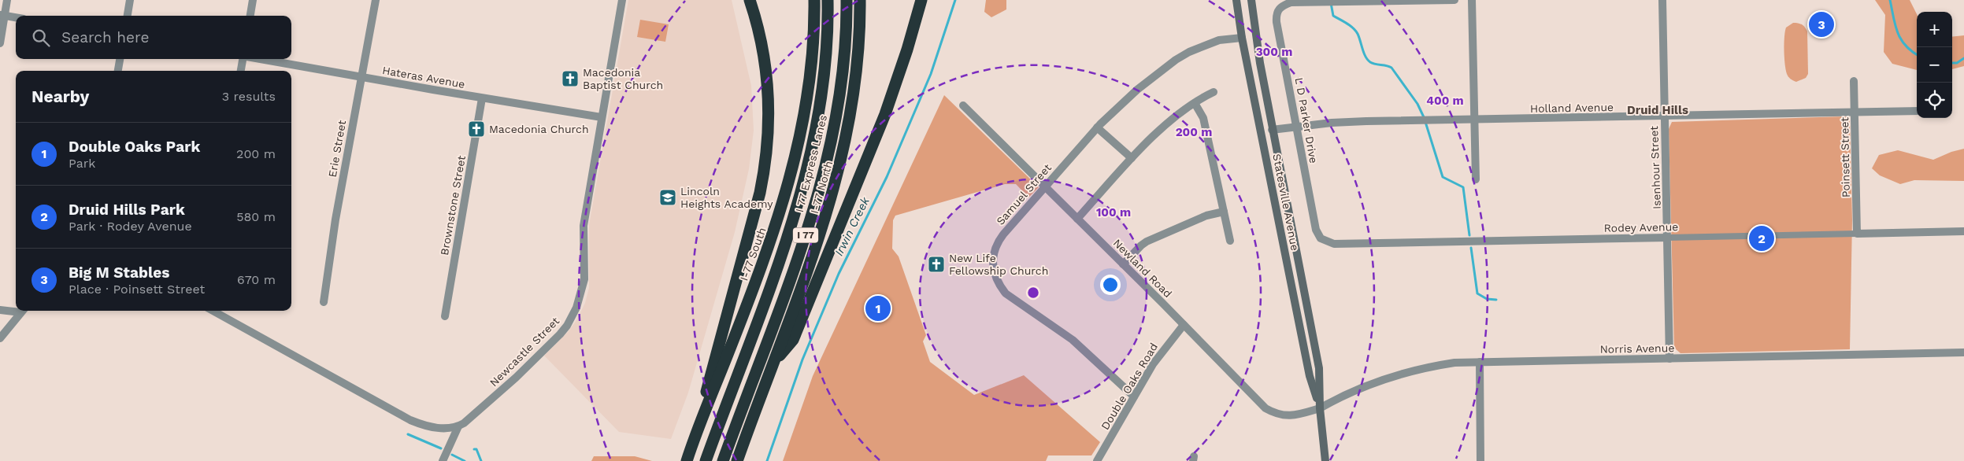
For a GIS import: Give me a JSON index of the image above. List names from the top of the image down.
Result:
{
  "streets": {
    "highway": [
      "I 77 Express Lanes",
      "I-77 North",
      "I 77",
      "I-77 South"
    ],
    "main road": ["Statesville Avenue"],
    "street": [
      "Hateras Avenue",
      "Holland Avenue",
      "L D Parker Drive",
      "Erie Street",
      "Poinsett Street",
      "Isenhour Street",
      "Samuel Street",
      "Brownstone Street",
      "Rodey Avenue",
      "Newland Road",
      "Norris Avenue",
      "Newcastle Street",
      "Double Oaks Road"
    ]
  },
  "crossings": [
    ["Hateras Avenue", "Erie Street"],
    ["Hateras Avenue", "Brownstone Street"],
    ["Hateras Avenue", "Newcastle Street"],
    ["Holland Avenue", "L D Parker Drive"],
    ["Holland Avenue", "Poinsett Street"],
    ["Holland Avenue", "Isenhour Street"],
    ["Holland Avenue", "Statesville Avenue"],
    ["L D Parker Drive", "Rodey Avenue"],
    ["Poinsett Street", "Rodey Avenue"],
    ["Isenhour Street", "Rodey Avenue"],
    ["Isenhour Street", "Norris Avenue"],
    ["Samuel Street", "Statesville Avenue"],
    ["Samuel Street", "Newland Road"],
    ["Samuel Street", "Double Oaks Road"],
    ["Statesville Avenue", "Newland Road"],
    ["Statesville Avenue", "Norris Avenue"],
    ["Newland Road", "Norris Avenue"],
    ["Newland Road", "Double Oaks Road"]
  ],
  "districts": ["Druid Hills"],
  "water": ["Irwin Creek"],
  "places": {
    "church": ["Macedonia Baptist Church", "Macedonia Church", "New Life Fellowship Church"],
    "school or university": ["Lincoln Heights Academy"]
  },
  "page": {
    "pins": ["3", "2", "1"],
    "map_buttons": ["+", "−"],
    "search": "Search here",
    "heading": ["Nearby", "3 results"],
    "list": [
      {
        "mark": "1",
        "name": "Double Oaks Park",
        "note": "Park",
        "value": "200 m"
      },
      {
        "mark": "2",
        "name": "Druid Hills Park",
        "note": "Park · Rodey Avenue",
        "value": "580 m"
      },
      {
        "mark": "3",
        "name": "Big M Stables",
        "note": "Place · Poinsett Street",
        "value": "670 m"
      }
    ]
  },
  "rings": [
    "300 m",
    "400 m",
    "200 m",
    "100 m"
  ]
}
